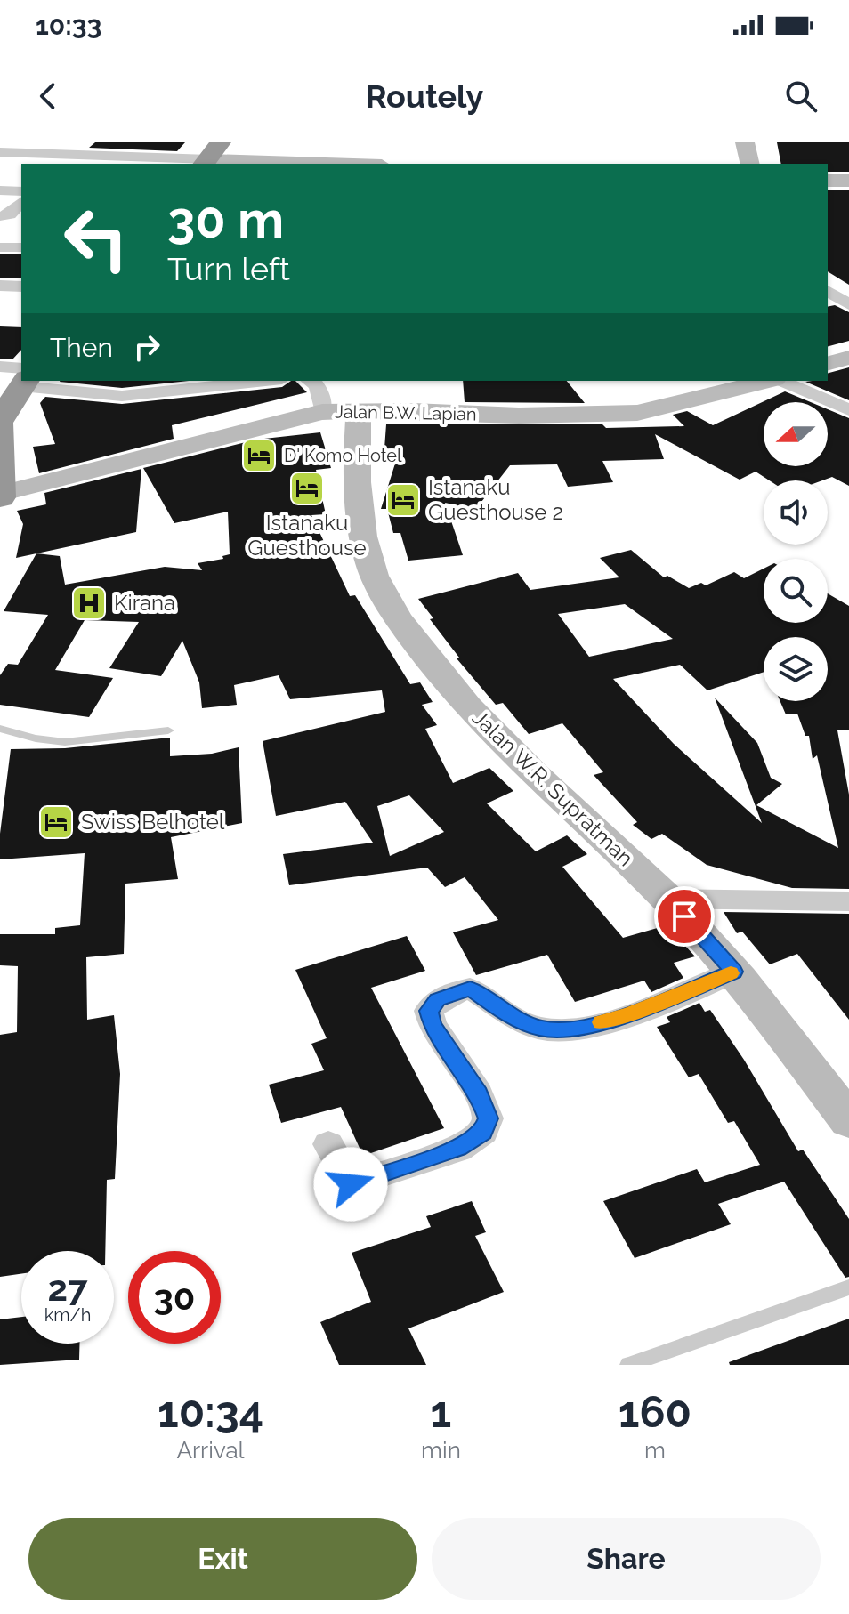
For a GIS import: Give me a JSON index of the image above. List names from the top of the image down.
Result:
{
  "streets": {
    "street": ["Jalan B.W. Lapian", "Jalan W.R. Supratman"]
  },
  "crossings": [
    ["Jalan B.W. Lapian", "Jalan W.R. Supratman"]
  ],
  "places": {
    "hotel": [
      "D' Komo Hotel",
      "Istanaku Guesthouse",
      "Istanaku Guesthouse 2",
      "Swiss Belhotel"
    ],
    "hospital": ["Kirana"]
  },
  "north": "left",
  "page": {
    "status": "10:33",
    "header": "Routely",
    "turn": ["30 m", "Turn left"],
    "then": "Then",
    "speed": "27 km/h",
    "limit": "30",
    "eta": [
      "10:34",
      "Arrival",
      "1",
      "min",
      "160",
      "m"
    ],
    "buttons": ["Exit", "Share"]
  }
}
